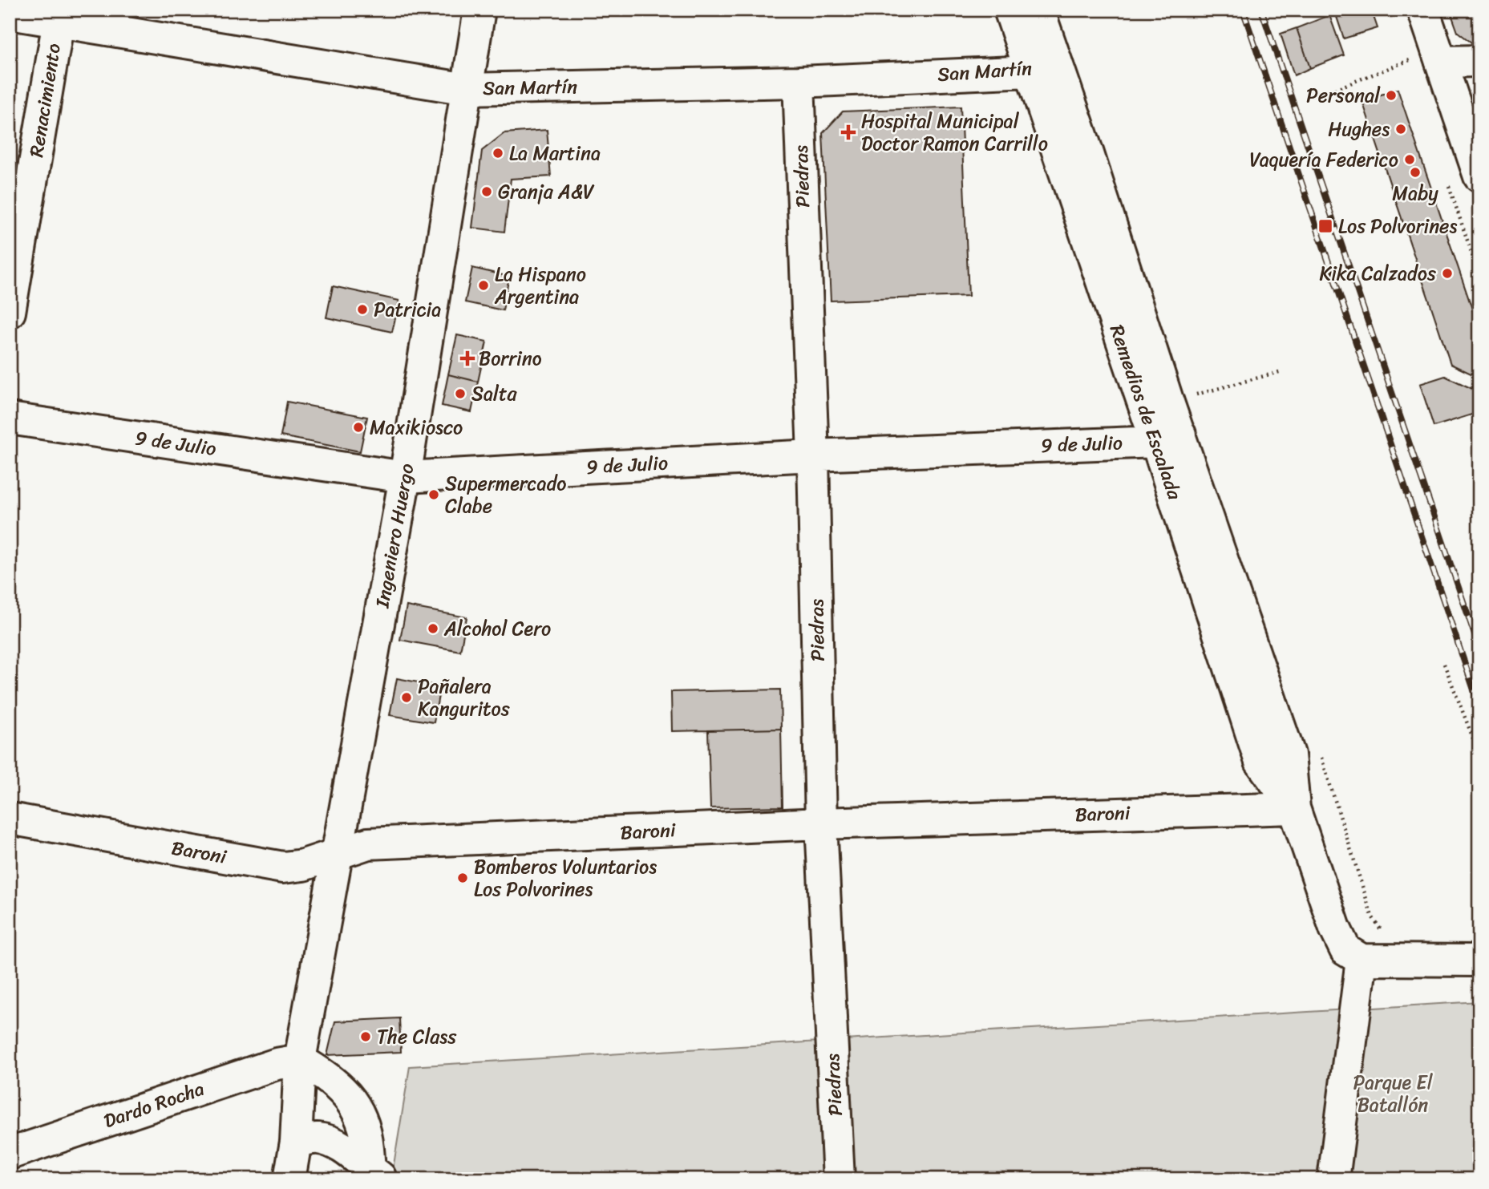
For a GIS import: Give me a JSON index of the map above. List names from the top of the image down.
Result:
{
  "streets": {
    "street": [
      "San Martín",
      "Renacimiento",
      "Piedras",
      "Remedios de Escalada",
      "9 de Julio",
      "Ingeniero Huergo",
      "Baroni",
      "Dardo Rocha"
    ]
  },
  "crossings": [
    ["San Martín", "Renacimiento"],
    ["San Martín", "Piedras"],
    ["San Martín", "Remedios de Escalada"],
    ["San Martín", "Ingeniero Huergo"],
    ["Piedras", "9 de Julio"],
    ["Piedras", "Baroni"],
    ["Remedios de Escalada", "9 de Julio"],
    ["Remedios de Escalada", "Baroni"],
    ["9 de Julio", "Ingeniero Huergo"],
    ["Ingeniero Huergo", "Baroni"],
    ["Ingeniero Huergo", "Dardo Rocha"]
  ],
  "parks": ["Parque El Batallón"],
  "places": {
    "other": [
      "Personal",
      "Hughes",
      "La Martina",
      "Vaquería Federico",
      "Maby",
      "Granja A&V",
      "Kika Calzados",
      "La Hispano Argentina",
      "Patricia",
      "Salta",
      "Maxikiosco",
      "Supermercado Clabe",
      "Alcohol Cero",
      "Pañalera Kanguritos",
      "Bomberos Voluntarios Los Polvorines",
      "The Class"
    ],
    "health": ["Hospital Municipal Doctor Ramon Carrillo", "Borrino"],
    "transit": ["Los Polvorines"]
  }
}
